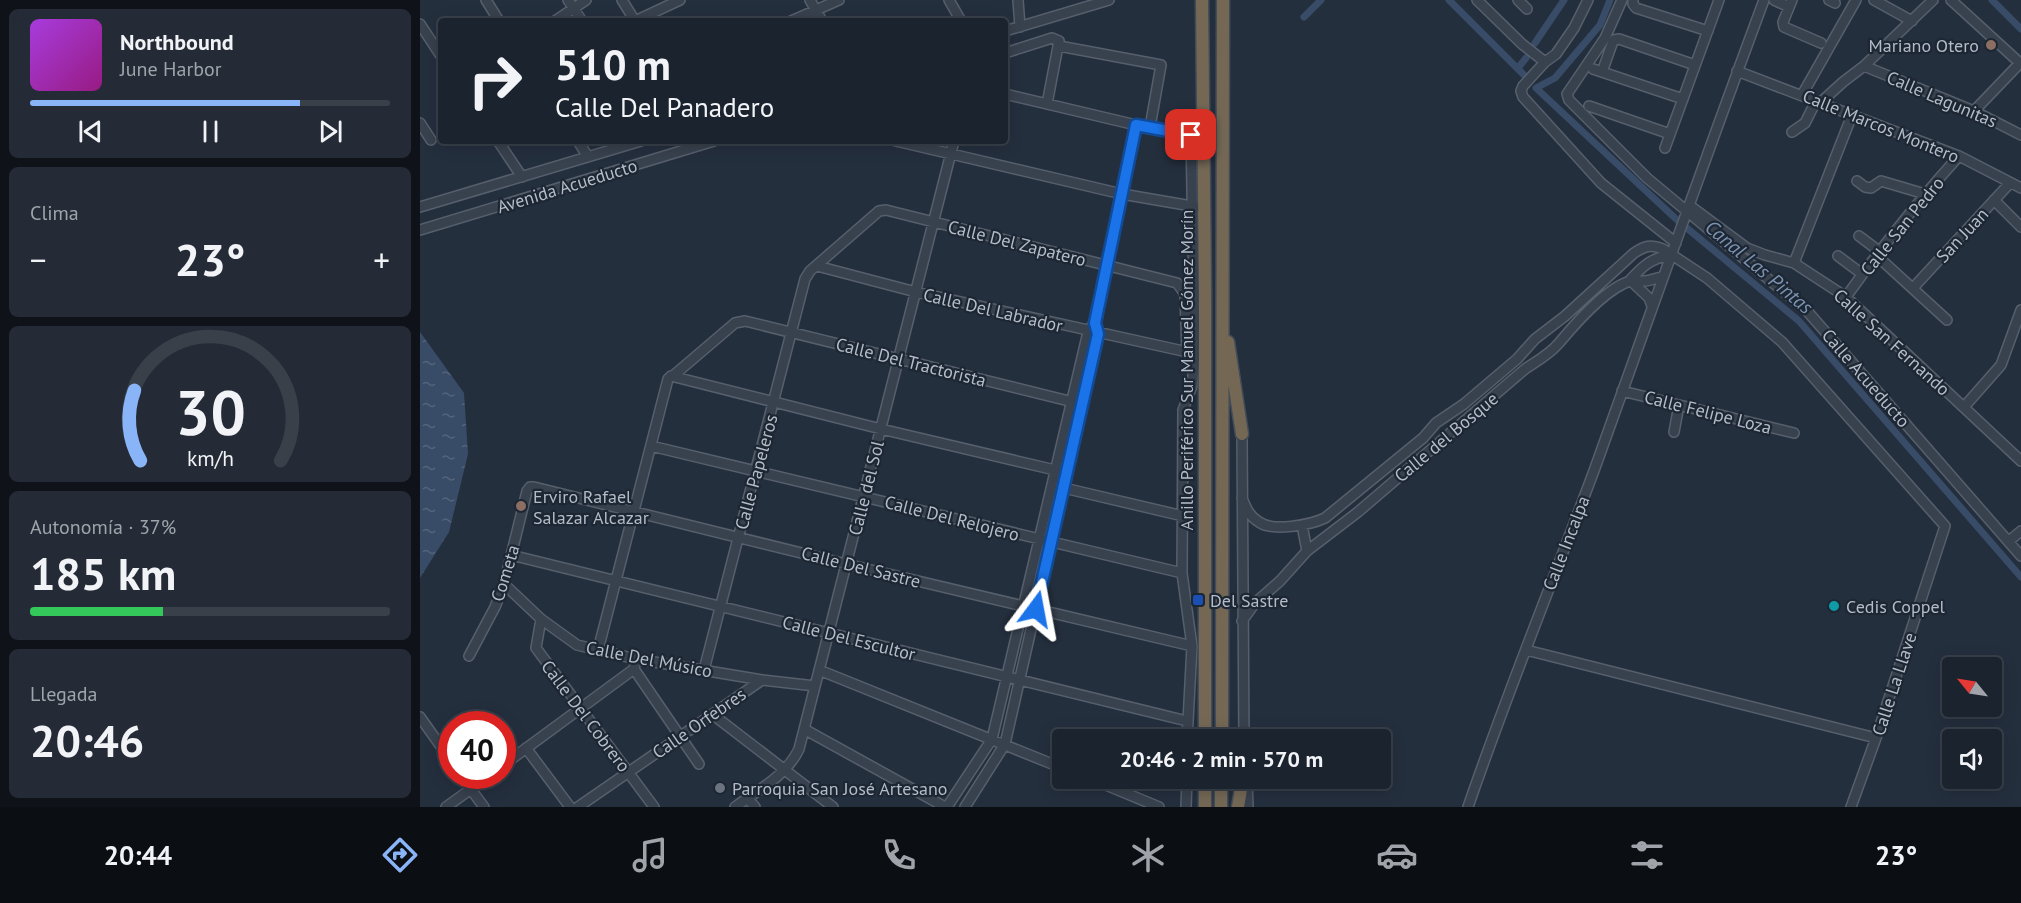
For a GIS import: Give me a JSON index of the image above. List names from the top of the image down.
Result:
{
  "streets": {
    "highway": ["Anillo Periférico Sur Manuel Gómez Morín"],
    "street": [
      "Calle Lagunitas",
      "Calle Marcos Montero",
      "Avenida Acueducto",
      "Calle San Pedro",
      "San Juan",
      "Calle Del Zapatero",
      "Calle Del Labrador",
      "Calle San Fernando",
      "Calle Del Tractorista",
      "Calle Acueducto",
      "Calle Felipe Loza",
      "Calle del Bosque",
      "Calle Papeleros",
      "Calle del Sol",
      "Calle Del Relojero",
      "Calle Incalpa",
      "Calle Del Sastre",
      "Cometa",
      "Calle Del Escultor",
      "Calle Del Músico",
      "Calle La Llave",
      "Calle Del Cobrero",
      "Calle Orfebres"
    ]
  },
  "crossings": [
    ["Calle Marcos Montero", "Calle San Pedro"],
    ["Calle Marcos Montero", "San Juan"],
    ["Calle San Pedro", "Calle San Fernando"],
    ["Calle Del Zapatero", "Calle Del Labrador"],
    ["Calle Del Zapatero", "Anillo Periférico Sur Manuel Gómez Morín"],
    ["Calle Del Zapatero", "Calle Papeleros"],
    ["Calle Del Zapatero", "Calle del Sol"],
    ["Calle Del Labrador", "Anillo Periférico Sur Manuel Gómez Morín"],
    ["Calle Del Labrador", "Calle del Sol"],
    ["Calle San Fernando", "Calle Acueducto"],
    ["Calle Del Tractorista", "Calle Papeleros"],
    ["Calle Del Tractorista", "Calle del Sol"],
    ["Calle Felipe Loza", "Calle Incalpa"],
    ["Calle del Bosque", "Calle Incalpa"],
    ["Calle Papeleros", "Calle Del Relojero"],
    ["Calle Papeleros", "Calle Del Sastre"],
    ["Calle Papeleros", "Calle Del Escultor"],
    ["Calle Papeleros", "Calle Del Músico"],
    ["Calle del Sol", "Calle Del Relojero"],
    ["Calle del Sol", "Calle Del Sastre"],
    ["Calle del Sol", "Calle Del Escultor"],
    ["Calle del Sol", "Calle Del Músico"],
    ["Calle Incalpa", "Calle La Llave"],
    ["Calle Del Sastre", "Cometa"],
    ["Cometa", "Calle Del Escultor"],
    ["Cometa", "Calle Del Músico"],
    ["Calle Del Músico", "Calle Del Cobrero"],
    ["Calle Del Músico", "Calle Orfebres"],
    ["Calle Del Cobrero", "Calle Orfebres"]
  ],
  "water": ["Canal Las Pintas"],
  "places": {
    "other": [
      "Mariano Otero",
      "Erviro Rafael Salazar Alcazar",
      "Cedis Coppel",
      "Parroquia San José Artesano"
    ],
    "transit": ["Del Sastre"]
  },
  "north": "top left",
  "page": {
    "turn": ["510 m", "Calle Del Panadero"],
    "song": ["Northbound", "June Harbor"],
    "tile": [
      "Clima",
      ["Autonomía · 37%", "185 km"],
      ["Llegada", "20:46"]
    ],
    "heat": ["−", "23°", "+"],
    "limit": "40",
    "trip": "20:46 · 2 min · 570 m",
    "tabs": ["20:44", "23°"],
    "gauge": ["30", "km/h"]
  }
}
